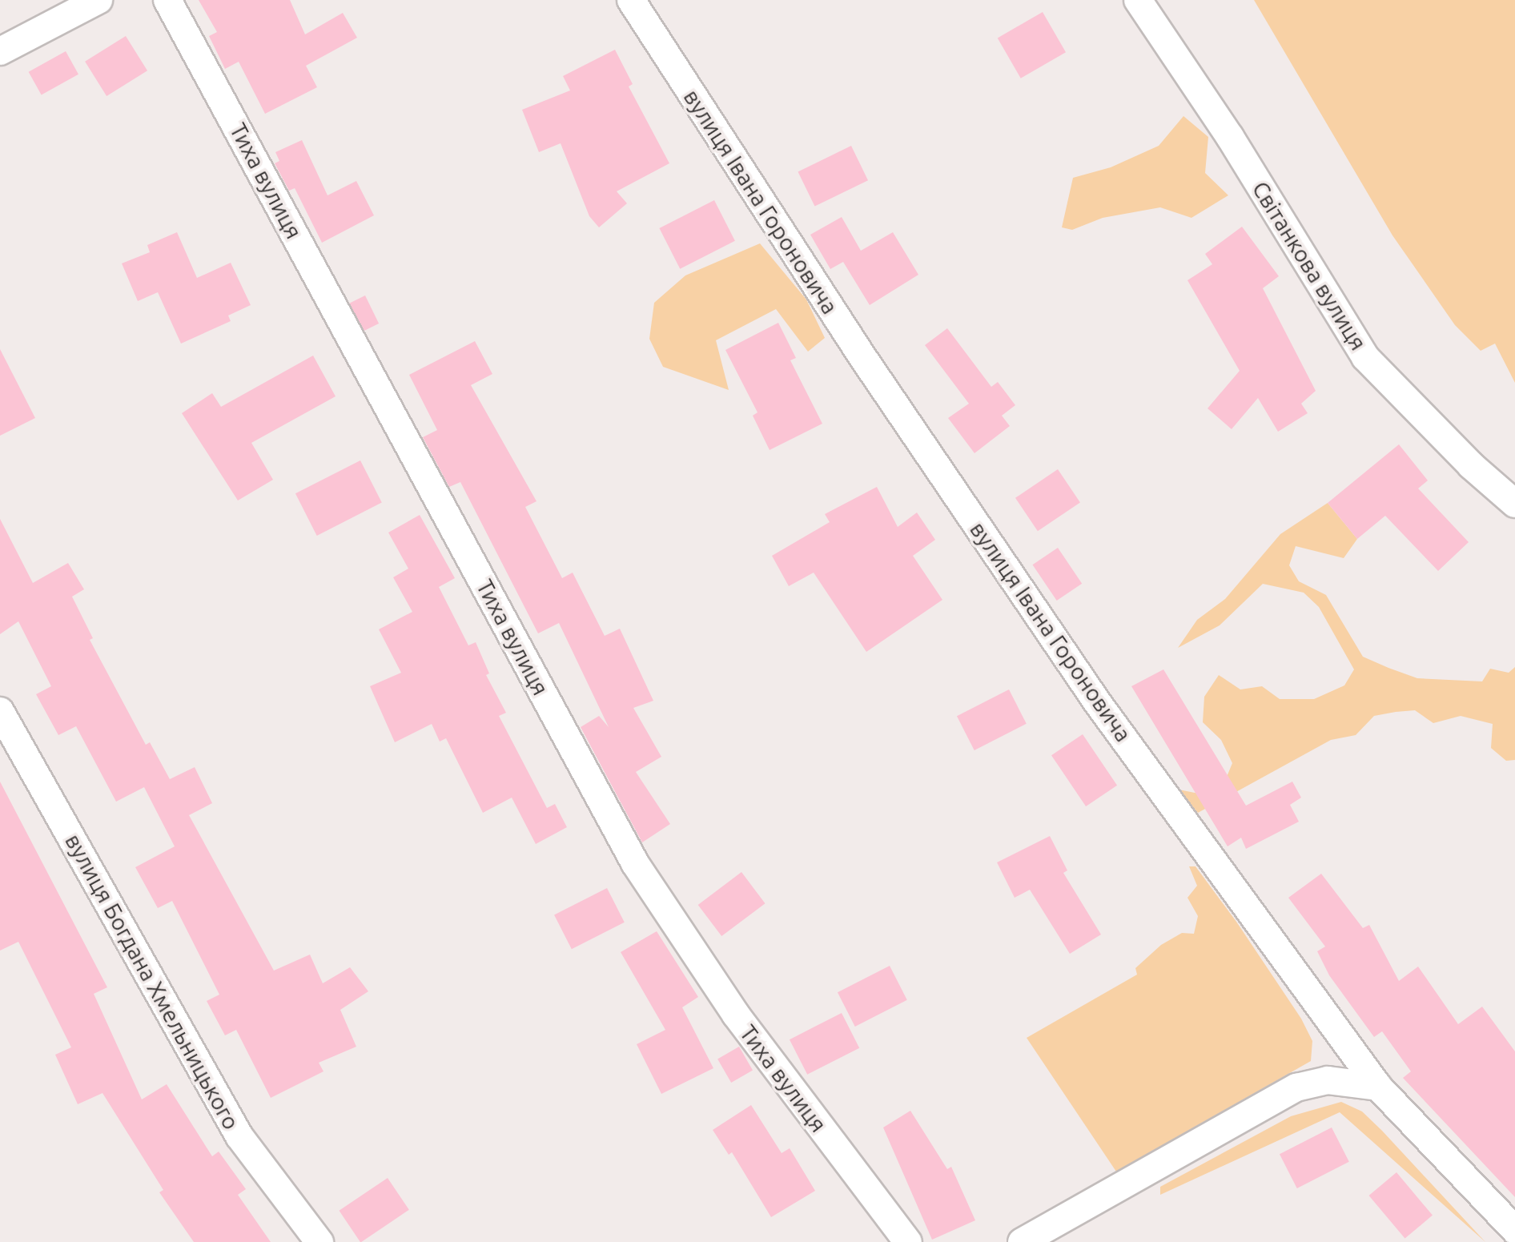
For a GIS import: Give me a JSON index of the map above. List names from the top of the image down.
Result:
{
  "streets": {
    "street": [
      "Тиха вулиця",
      "вулиця Івана Гороновича",
      "Світанкова вулиця",
      "вулиця Богдана Хмельницького"
    ]
  }
}
